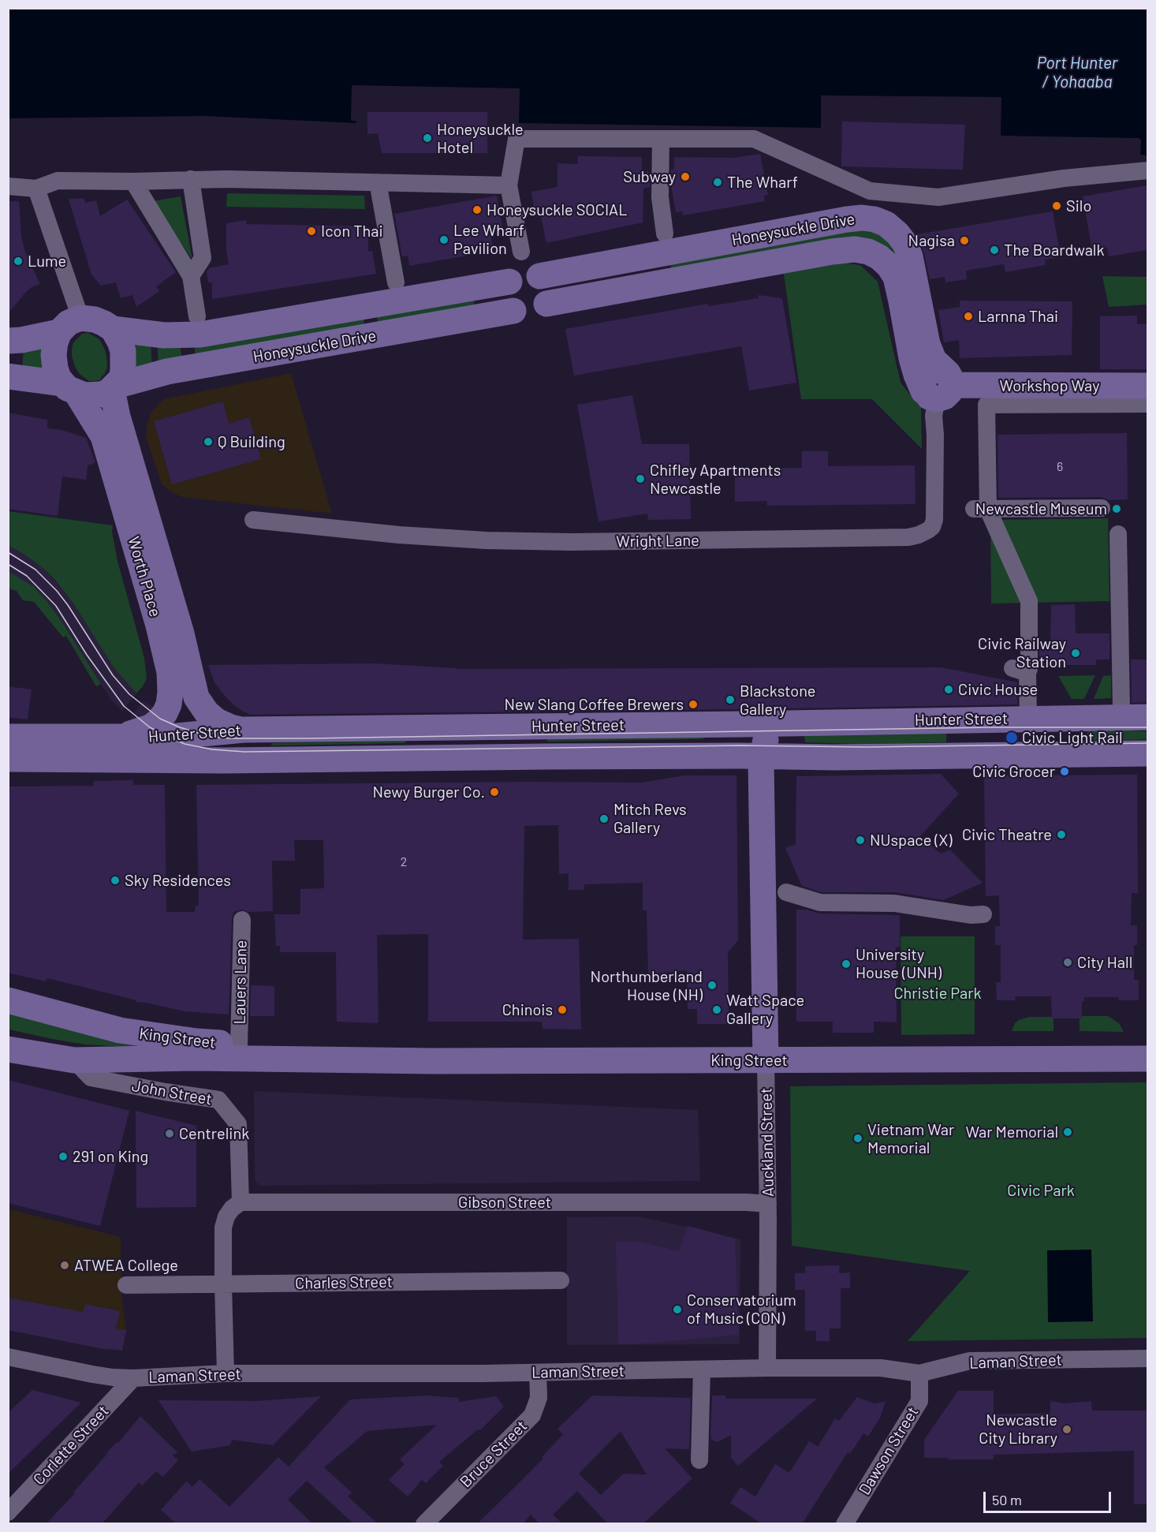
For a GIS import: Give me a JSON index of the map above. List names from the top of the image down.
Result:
{
  "streets": {
    "main road": [
      "Honeysuckle Drive",
      "Workshop Way",
      "Worth Place",
      "Hunter Street",
      "King Street",
      "Auckland Street"
    ],
    "street": [
      "Wright Lane",
      "Lauers Lane",
      "John Street",
      "Gibson Street",
      "Charles Street",
      "Laman Street",
      "Corlette Street",
      "Dawson Street",
      "Bruce Street"
    ]
  },
  "crossings": [
    ["Honeysuckle Drive", "Workshop Way"],
    ["Honeysuckle Drive", "Wright Lane"],
    ["Honeysuckle Drive", "Worth Place"],
    ["Workshop Way", "Wright Lane"],
    ["Worth Place", "Hunter Street"],
    ["Hunter Street", "Auckland Street"],
    ["Lauers Lane", "King Street"],
    ["King Street", "John Street"],
    ["King Street", "Auckland Street"],
    ["John Street", "Gibson Street"],
    ["Auckland Street", "Gibson Street"],
    ["Auckland Street", "Laman Street"],
    ["Laman Street", "Corlette Street"],
    ["Laman Street", "Dawson Street"],
    ["Laman Street", "Bruce Street"]
  ],
  "water": ["Port Hunter / Yohaaba"],
  "parks": ["Christie Park", "Civic Park"],
  "places": [
    "Honeysuckle Hotel",
    "Subway",
    "The Wharf",
    "Silo",
    "Honeysuckle SOCIAL",
    "Icon Thai",
    "Lee Wharf Pavilion",
    "Nagisa",
    "The Boardwalk",
    "Lume",
    "Larnna Thai",
    "Q Building",
    "Chifley Apartments Newcastle",
    "Newcastle Museum",
    "Civic Railway Station",
    "Civic House",
    "Blackstone Gallery",
    "New Slang Coffee Brewers",
    "Civic Light Rail",
    "Civic Grocer",
    "Newy Burger Co.",
    "Mitch Revs Gallery",
    "Civic Theatre",
    "NUspace (X)",
    "Sky Residences",
    "City Hall",
    "University House (UNH)",
    "Northumberland House (NH)",
    "Chinois",
    "Watt Space Gallery",
    "War Memorial",
    "Centrelink",
    "Vietnam War Memorial",
    "291 on King",
    "ATWEA College",
    "Conservatorium of Music (CON)",
    "Newcastle City Library"
  ],
  "house_numbers": ["6", "2"],
  "scale_bar": "50 m"
}
